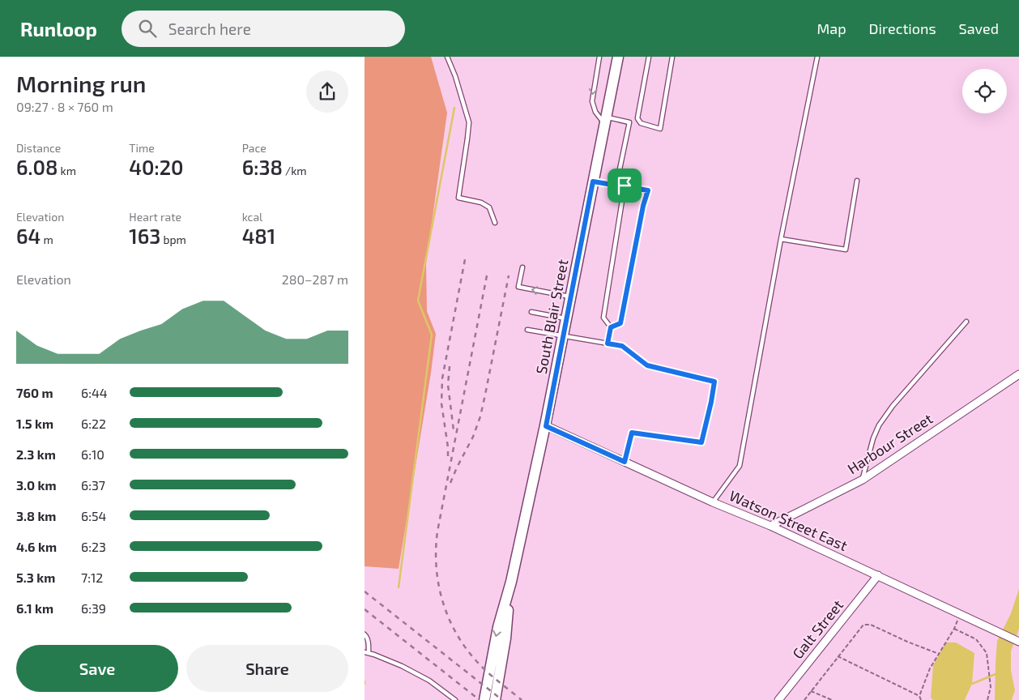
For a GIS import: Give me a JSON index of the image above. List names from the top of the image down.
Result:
{
  "streets": {
    "street": [
      "South Blair Street",
      "Harbour Street",
      "Watson Street East",
      "Galt Street"
    ]
  },
  "crossings": [
    ["South Blair Street", "Watson Street East"],
    ["Harbour Street", "Watson Street East"],
    ["Watson Street East", "Galt Street"]
  ],
  "page": {
    "header": "Runloop",
    "search": "Search here",
    "nav": ["Map", "Directions", "Saved"],
    "heading": ["Morning run", "09:27 · 8 × 760 m"],
    "stats": [
      ["Distance", "6.08 km"],
      ["Time", "40:20"],
      ["Pace", "6:38 /km"],
      ["Elevation", "64 m"],
      ["Heart rate", "163 bpm"],
      ["kcal", "481"]
    ],
    "chart": ["Elevation", "280–287 m"],
    "list": [
      {
        "name": "760 m",
        "note": "6:44"
      },
      {
        "name": "1.5 km",
        "note": "6:22"
      },
      {
        "name": "2.3 km",
        "note": "6:10"
      },
      {
        "name": "3.0 km",
        "note": "6:37"
      },
      {
        "name": "3.8 km",
        "note": "6:54"
      },
      {
        "name": "4.6 km",
        "note": "6:23"
      },
      {
        "name": "5.3 km",
        "note": "7:12"
      },
      {
        "name": "6.1 km",
        "note": "6:39"
      }
    ],
    "buttons": ["Save", "Share"]
  }
}
